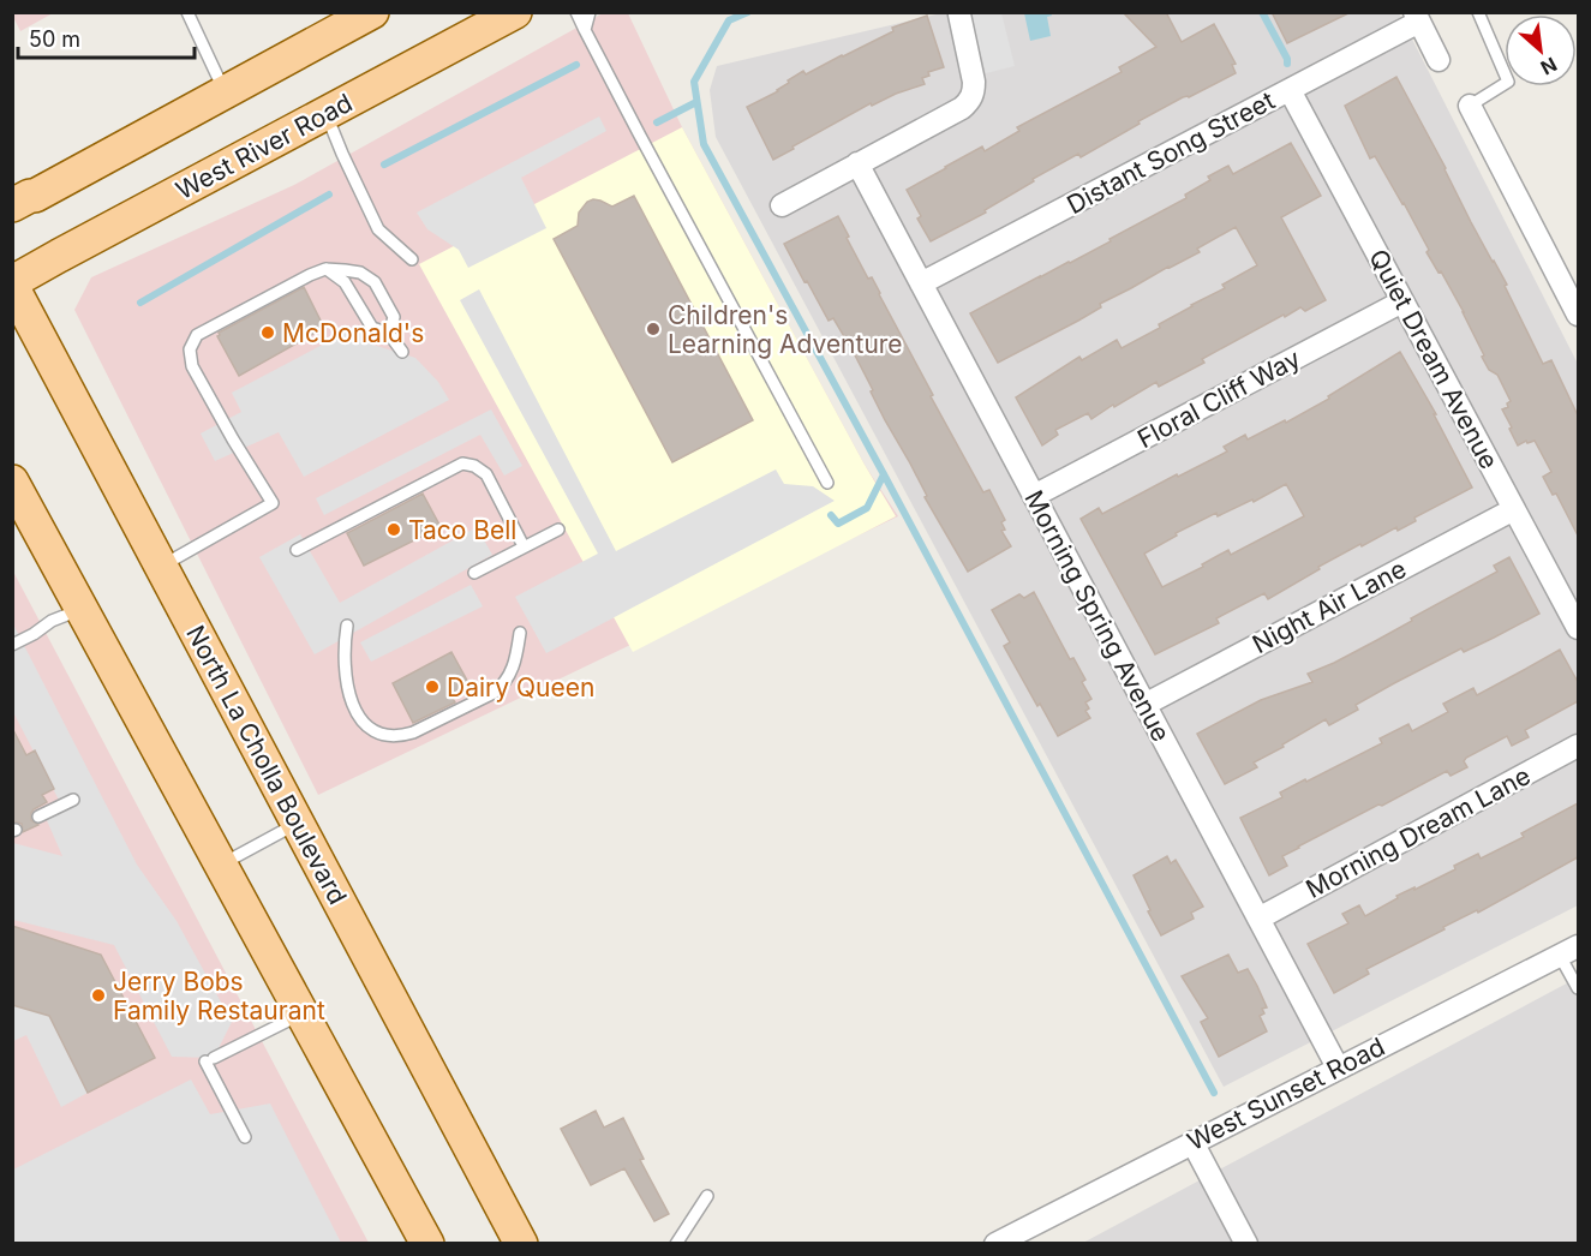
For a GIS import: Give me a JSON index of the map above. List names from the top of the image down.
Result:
{
  "streets": {
    "main road": ["West River Road", "North La Cholla Boulevard"],
    "street": [
      "Distant Song Street",
      "Quiet Dream Avenue",
      "Floral Cliff Way",
      "Night Air Lane",
      "Morning Spring Avenue",
      "Morning Dream Lane",
      "West Sunset Road"
    ]
  },
  "crossings": [
    ["West River Road", "North La Cholla Boulevard"],
    ["Distant Song Street", "Quiet Dream Avenue"],
    ["Distant Song Street", "Morning Spring Avenue"],
    ["Quiet Dream Avenue", "Floral Cliff Way"],
    ["Quiet Dream Avenue", "Night Air Lane"],
    ["Floral Cliff Way", "Morning Spring Avenue"],
    ["Night Air Lane", "Morning Spring Avenue"],
    ["Morning Spring Avenue", "Morning Dream Lane"],
    ["Morning Spring Avenue", "West Sunset Road"]
  ],
  "places": [
    "Children's Learning Adventure",
    "McDonald's",
    "Taco Bell",
    "Dairy Queen",
    "Jerry Bobs Family Restaurant"
  ],
  "scale_bar": "50 m",
  "north": "bottom right"
}
